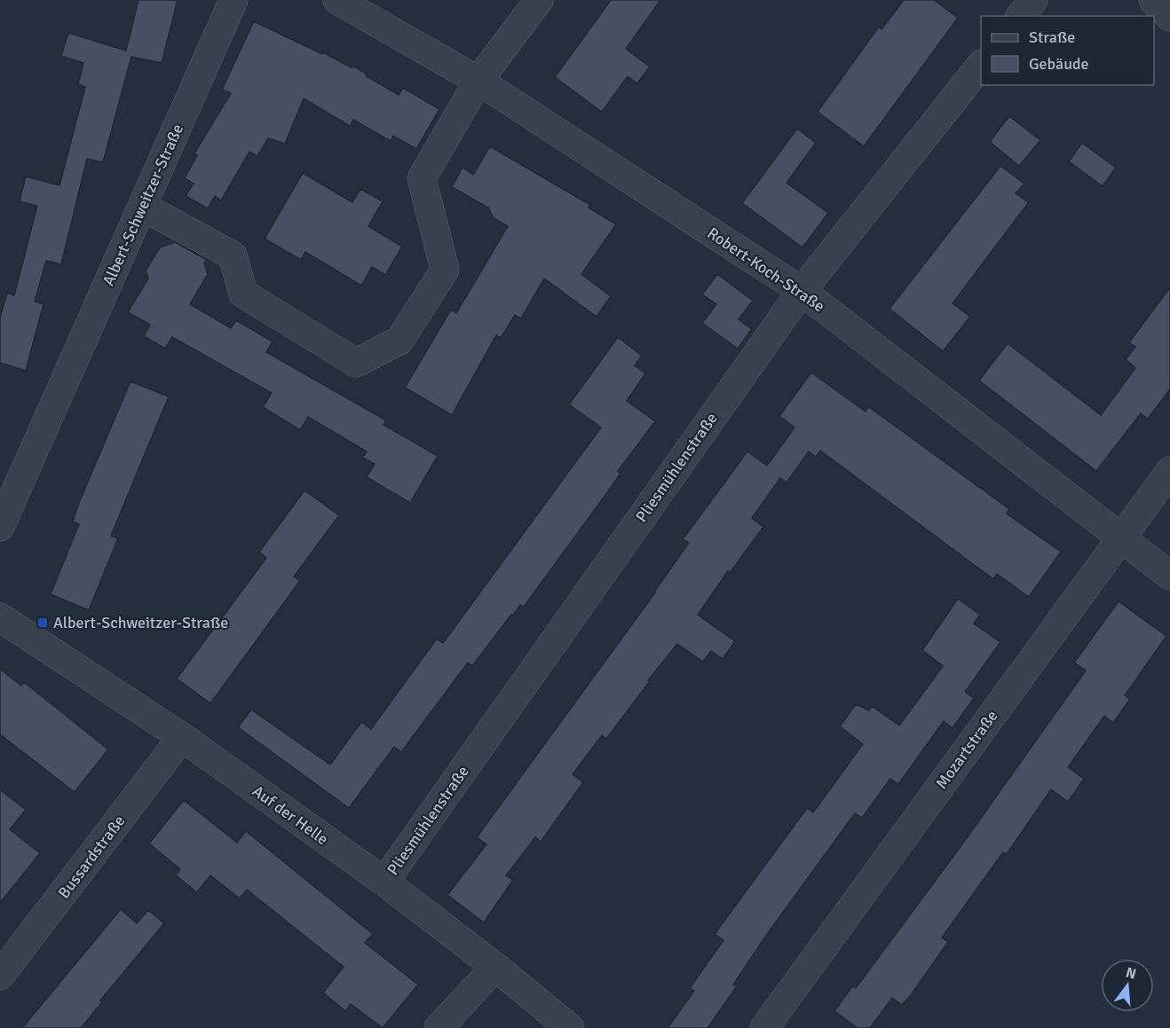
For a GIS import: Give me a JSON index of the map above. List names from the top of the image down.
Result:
{
  "streets": {
    "street": [
      "Albert-Schweitzer-Straße",
      "Robert-Koch-Straße",
      "Pliesmühlenstraße",
      "Mozartstraße",
      "Auf der Helle",
      "Bussardstraße"
    ]
  },
  "crossings": [
    ["Robert-Koch-Straße", "Pliesmühlenstraße"],
    ["Robert-Koch-Straße", "Mozartstraße"],
    ["Pliesmühlenstraße", "Auf der Helle"],
    ["Auf der Helle", "Bussardstraße"]
  ],
  "places": {
    "transit": ["Albert-Schweitzer-Straße"]
  },
  "legend": ["Straße", "Gebäude"],
  "north": "top"
}
